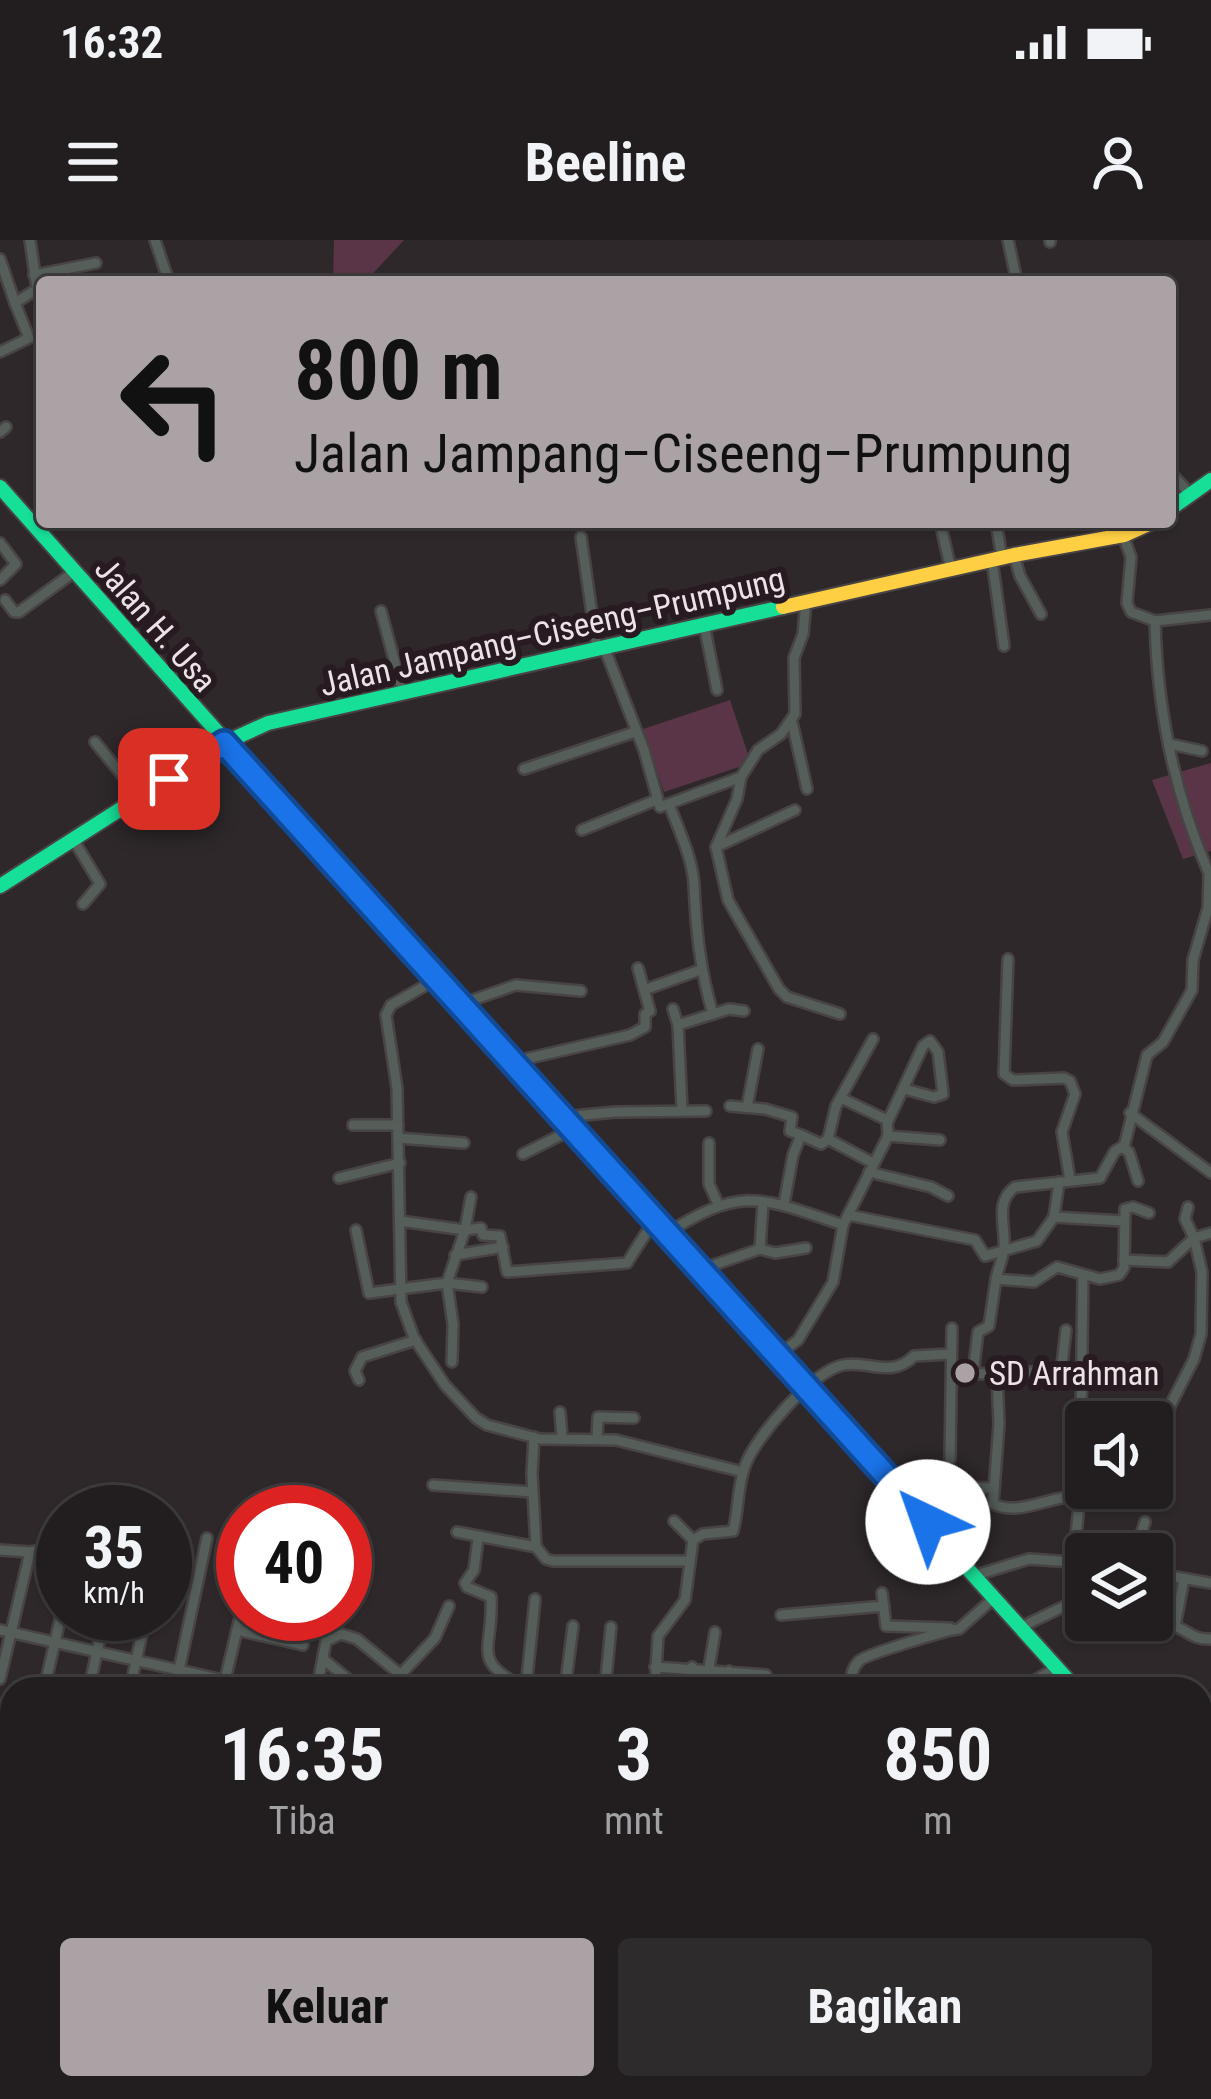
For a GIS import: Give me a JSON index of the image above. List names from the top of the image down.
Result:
{
  "streets": {
    "street": ["Jalan H. Usa", "Jalan Jampang–Ciseeng–Prumpung"]
  },
  "crossings": [
    ["Jalan H. Usa", "Jalan Jampang–Ciseeng–Prumpung"]
  ],
  "places": ["SD Arrahman"],
  "page": {
    "status": "16:32",
    "header": "Beeline",
    "turn": ["800 m", "Jalan Jampang–Ciseeng–Prumpung"],
    "speed": "35 km/h",
    "limit": "40",
    "eta": [
      "16:35",
      "Tiba",
      "3",
      "mnt",
      "850",
      "m"
    ],
    "buttons": ["Keluar", "Bagikan"]
  }
}
